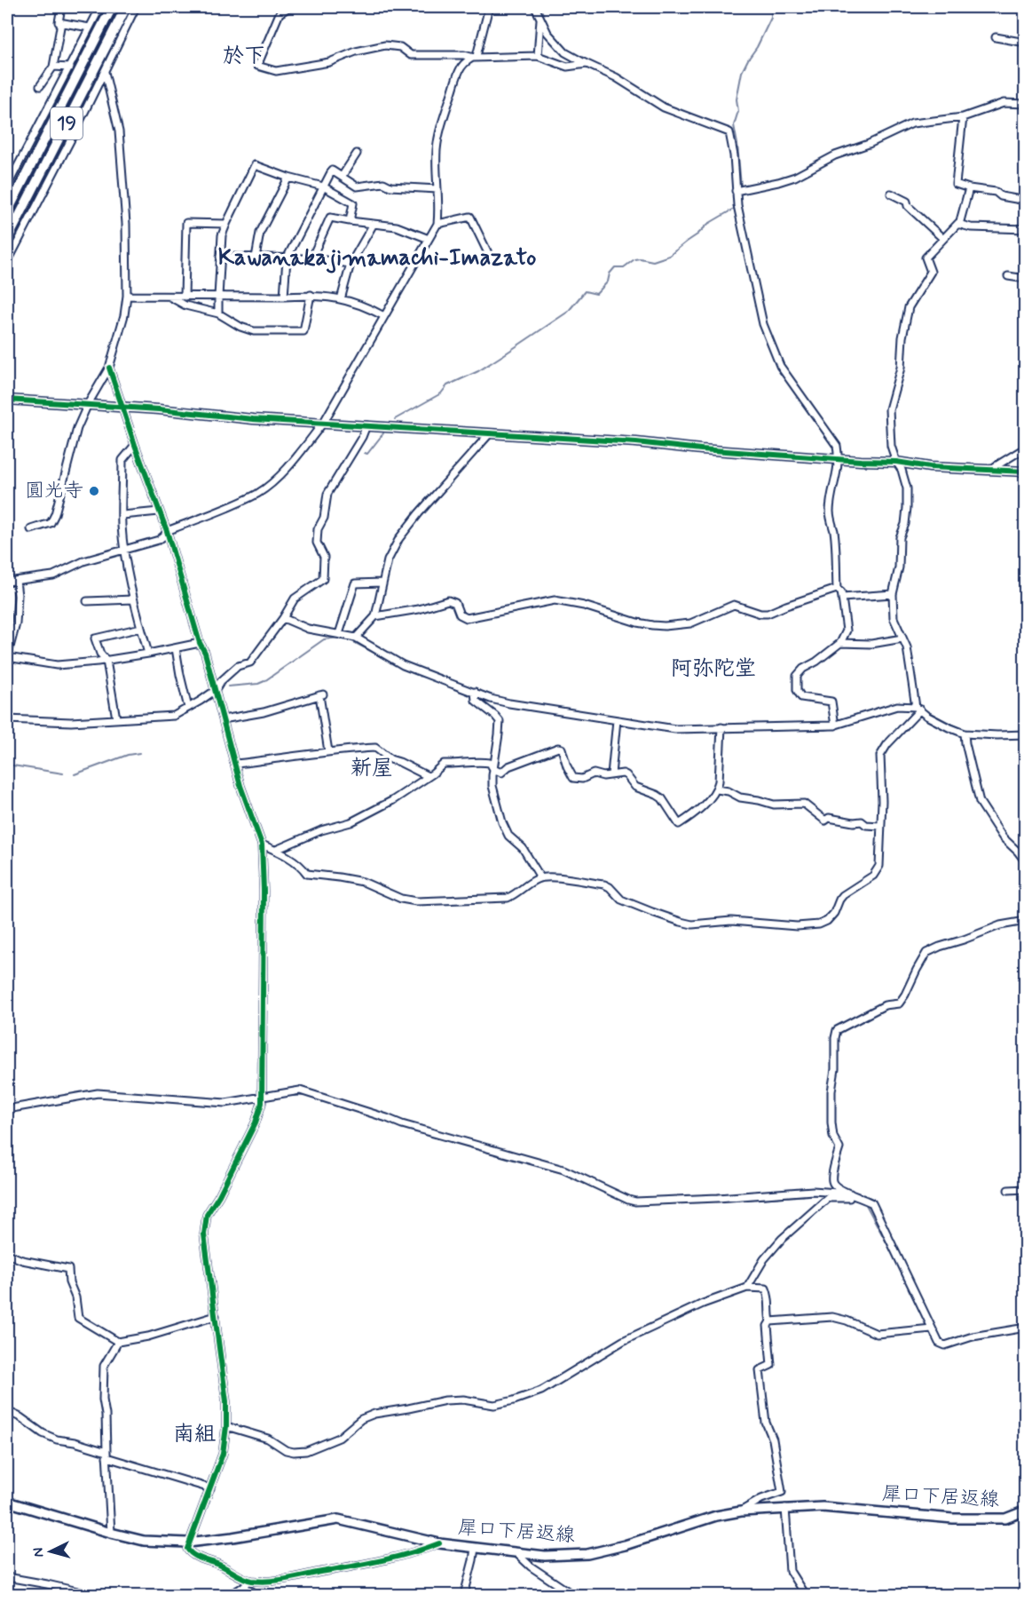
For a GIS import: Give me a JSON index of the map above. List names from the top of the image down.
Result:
{
  "streets": {
    "highway": ["19"],
    "main road": ["犀口下居返線"]
  },
  "districts": [
    "於下",
    "Kawanakajimamachi-Imazato",
    "阿弥陀堂",
    "新屋",
    "南組"
  ],
  "places": ["圓光寺"],
  "north": "left"
}
